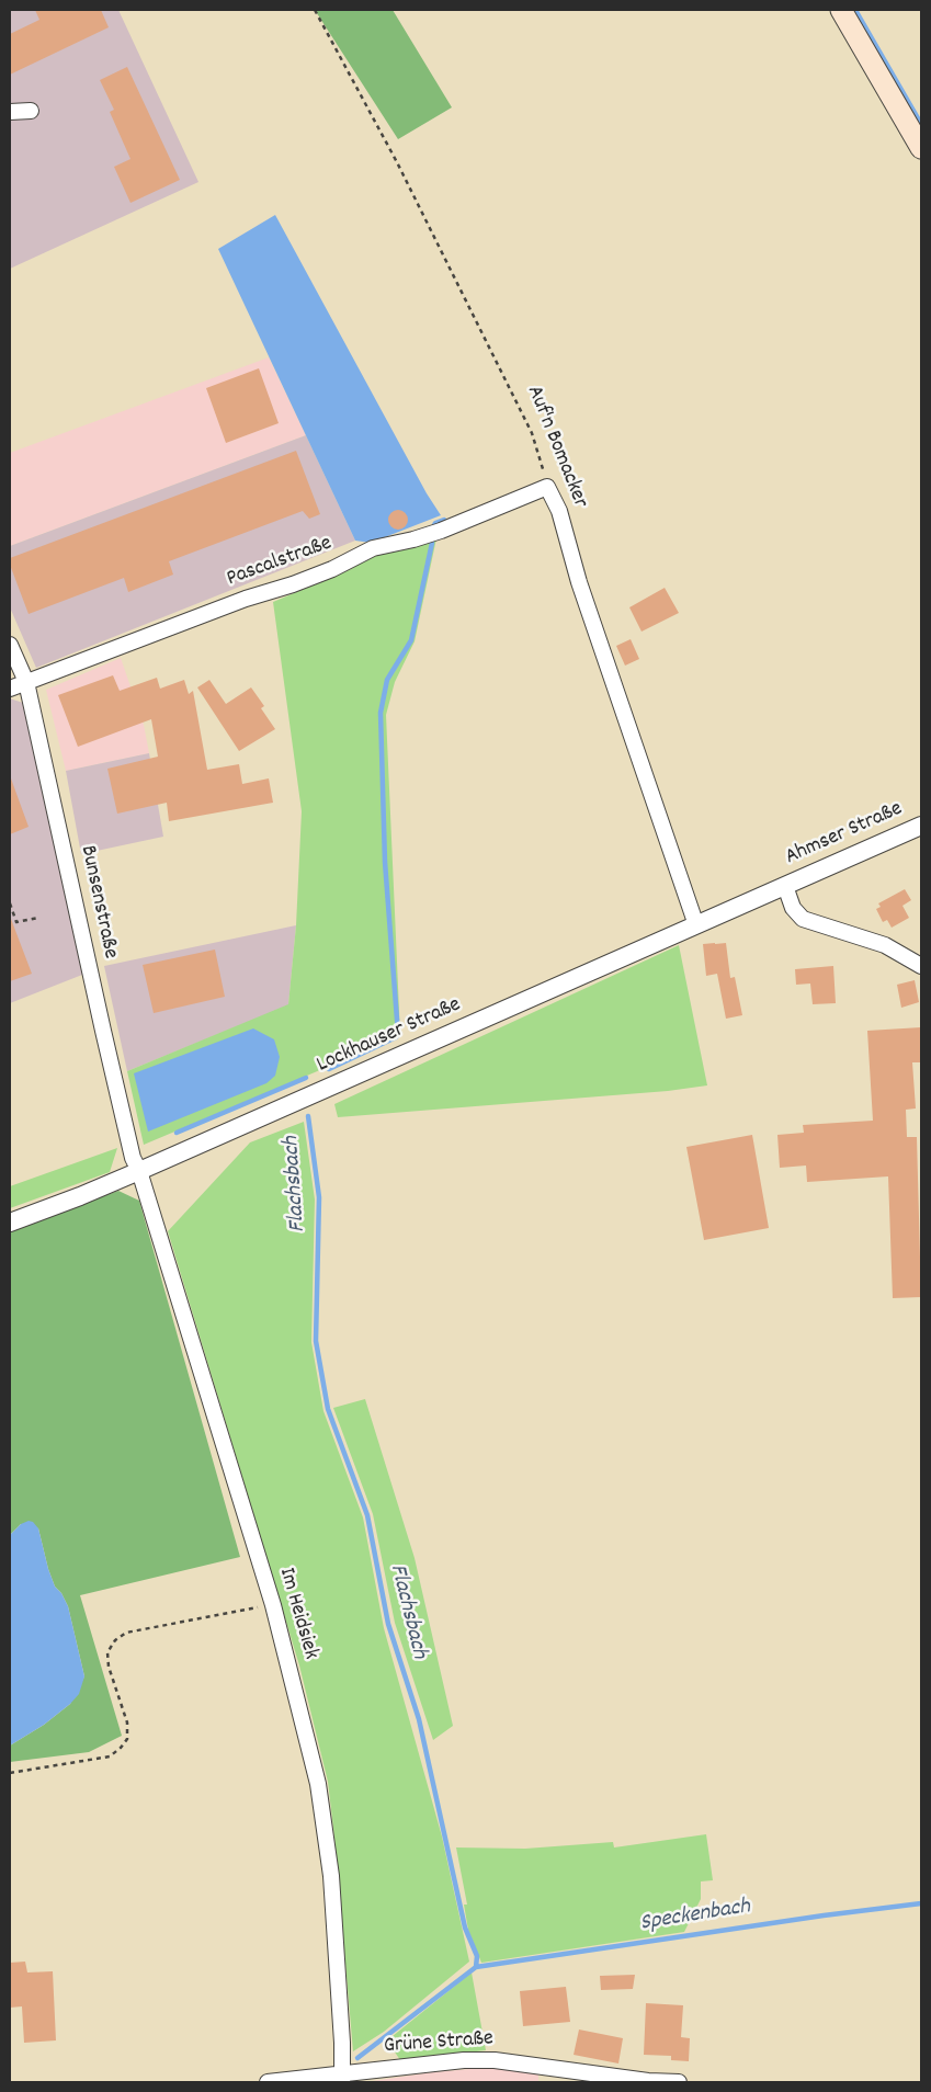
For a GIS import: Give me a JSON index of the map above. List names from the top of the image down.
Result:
{
  "streets": {
    "street": [
      "Auf'n Bomacker",
      "Pascalstraße",
      "Ahmser Straße",
      "Bunsenstraße",
      "Lockhauser Straße",
      "Im Heidsiek",
      "Grüne Straße"
    ]
  },
  "crossings": [
    ["Auf'n Bomacker", "Pascalstraße"],
    ["Auf'n Bomacker", "Lockhauser Straße"],
    ["Pascalstraße", "Bunsenstraße"],
    ["Ahmser Straße", "Lockhauser Straße"],
    ["Bunsenstraße", "Lockhauser Straße"],
    ["Bunsenstraße", "Im Heidsiek"],
    ["Lockhauser Straße", "Im Heidsiek"],
    ["Im Heidsiek", "Grüne Straße"]
  ],
  "water": ["Flachsbach", "Speckenbach"]
}
